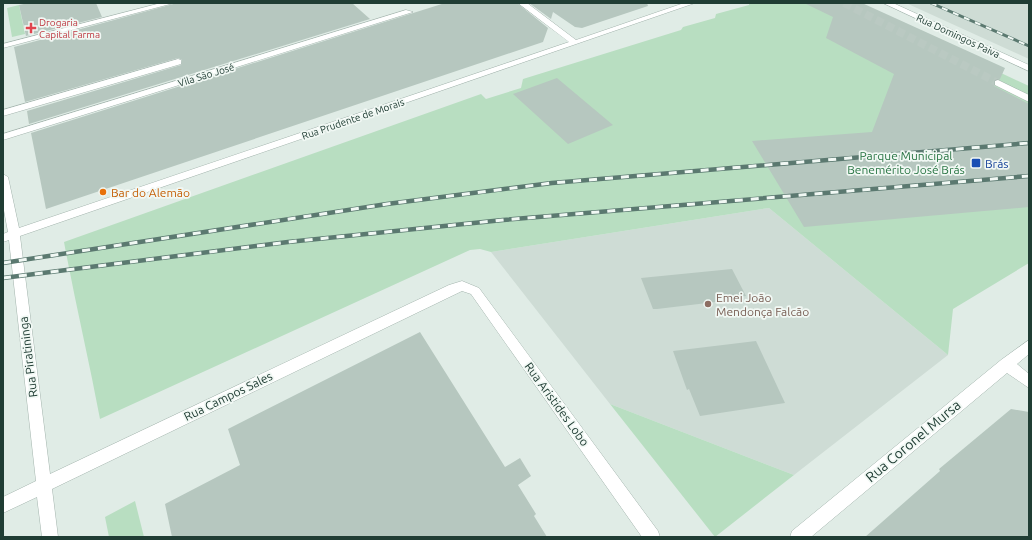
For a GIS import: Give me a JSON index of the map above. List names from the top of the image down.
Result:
{
  "streets": {
    "street": [
      "Rua Domingos Paiva",
      "Vila São José",
      "Rua Prudente de Morais",
      "Rua Piratininga",
      "Rua Campos Sales",
      "Rua Aristides Lobo",
      "Rua Coronel Mursa"
    ]
  },
  "crossings": [
    ["Rua Prudente de Morais", "Rua Piratininga"],
    ["Rua Piratininga", "Rua Campos Sales"],
    ["Rua Campos Sales", "Rua Aristides Lobo"]
  ],
  "parks": ["Parque Municipal Benemérito José Brás"],
  "places": {
    "health": ["Drogaria Capital Farma"],
    "transit": ["Brás"],
    "other": ["Bar do Alemão", "Emei João Mendonça Falcão"]
  }
}
